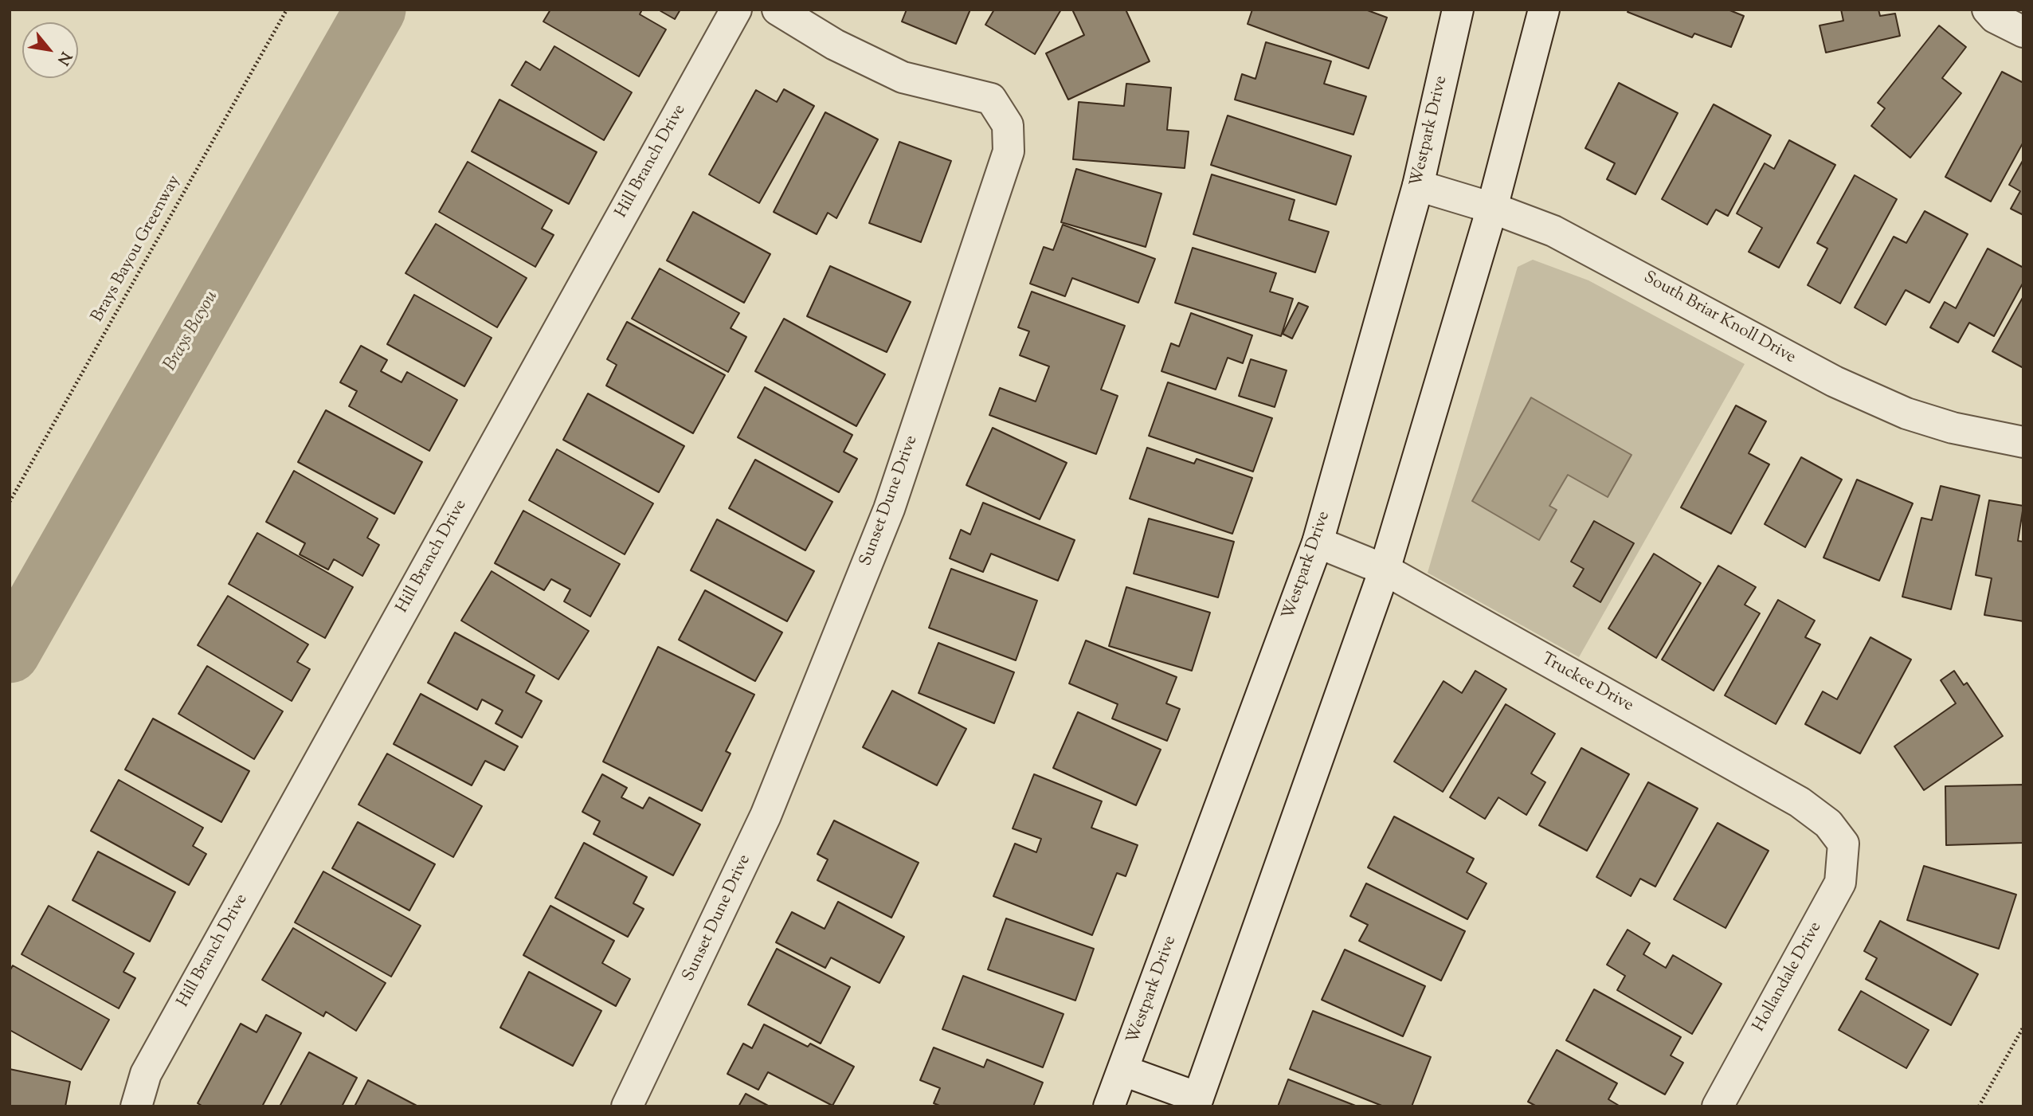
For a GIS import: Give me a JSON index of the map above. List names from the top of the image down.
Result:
{
  "streets": {
    "street": [
      "Westpark Drive",
      "Hill Branch Drive",
      "South Briar Knoll Drive",
      "Sunset Dune Drive",
      "Truckee Drive",
      "Hollandale Drive"
    ],
    "path": ["Brays Bayou Greenway"]
  },
  "crossings": [
    ["Westpark Drive", "South Briar Knoll Drive"],
    ["Westpark Drive", "Truckee Drive"],
    ["Truckee Drive", "Hollandale Drive"]
  ],
  "water": ["Brays Bayou"],
  "north": "bottom right"
}
